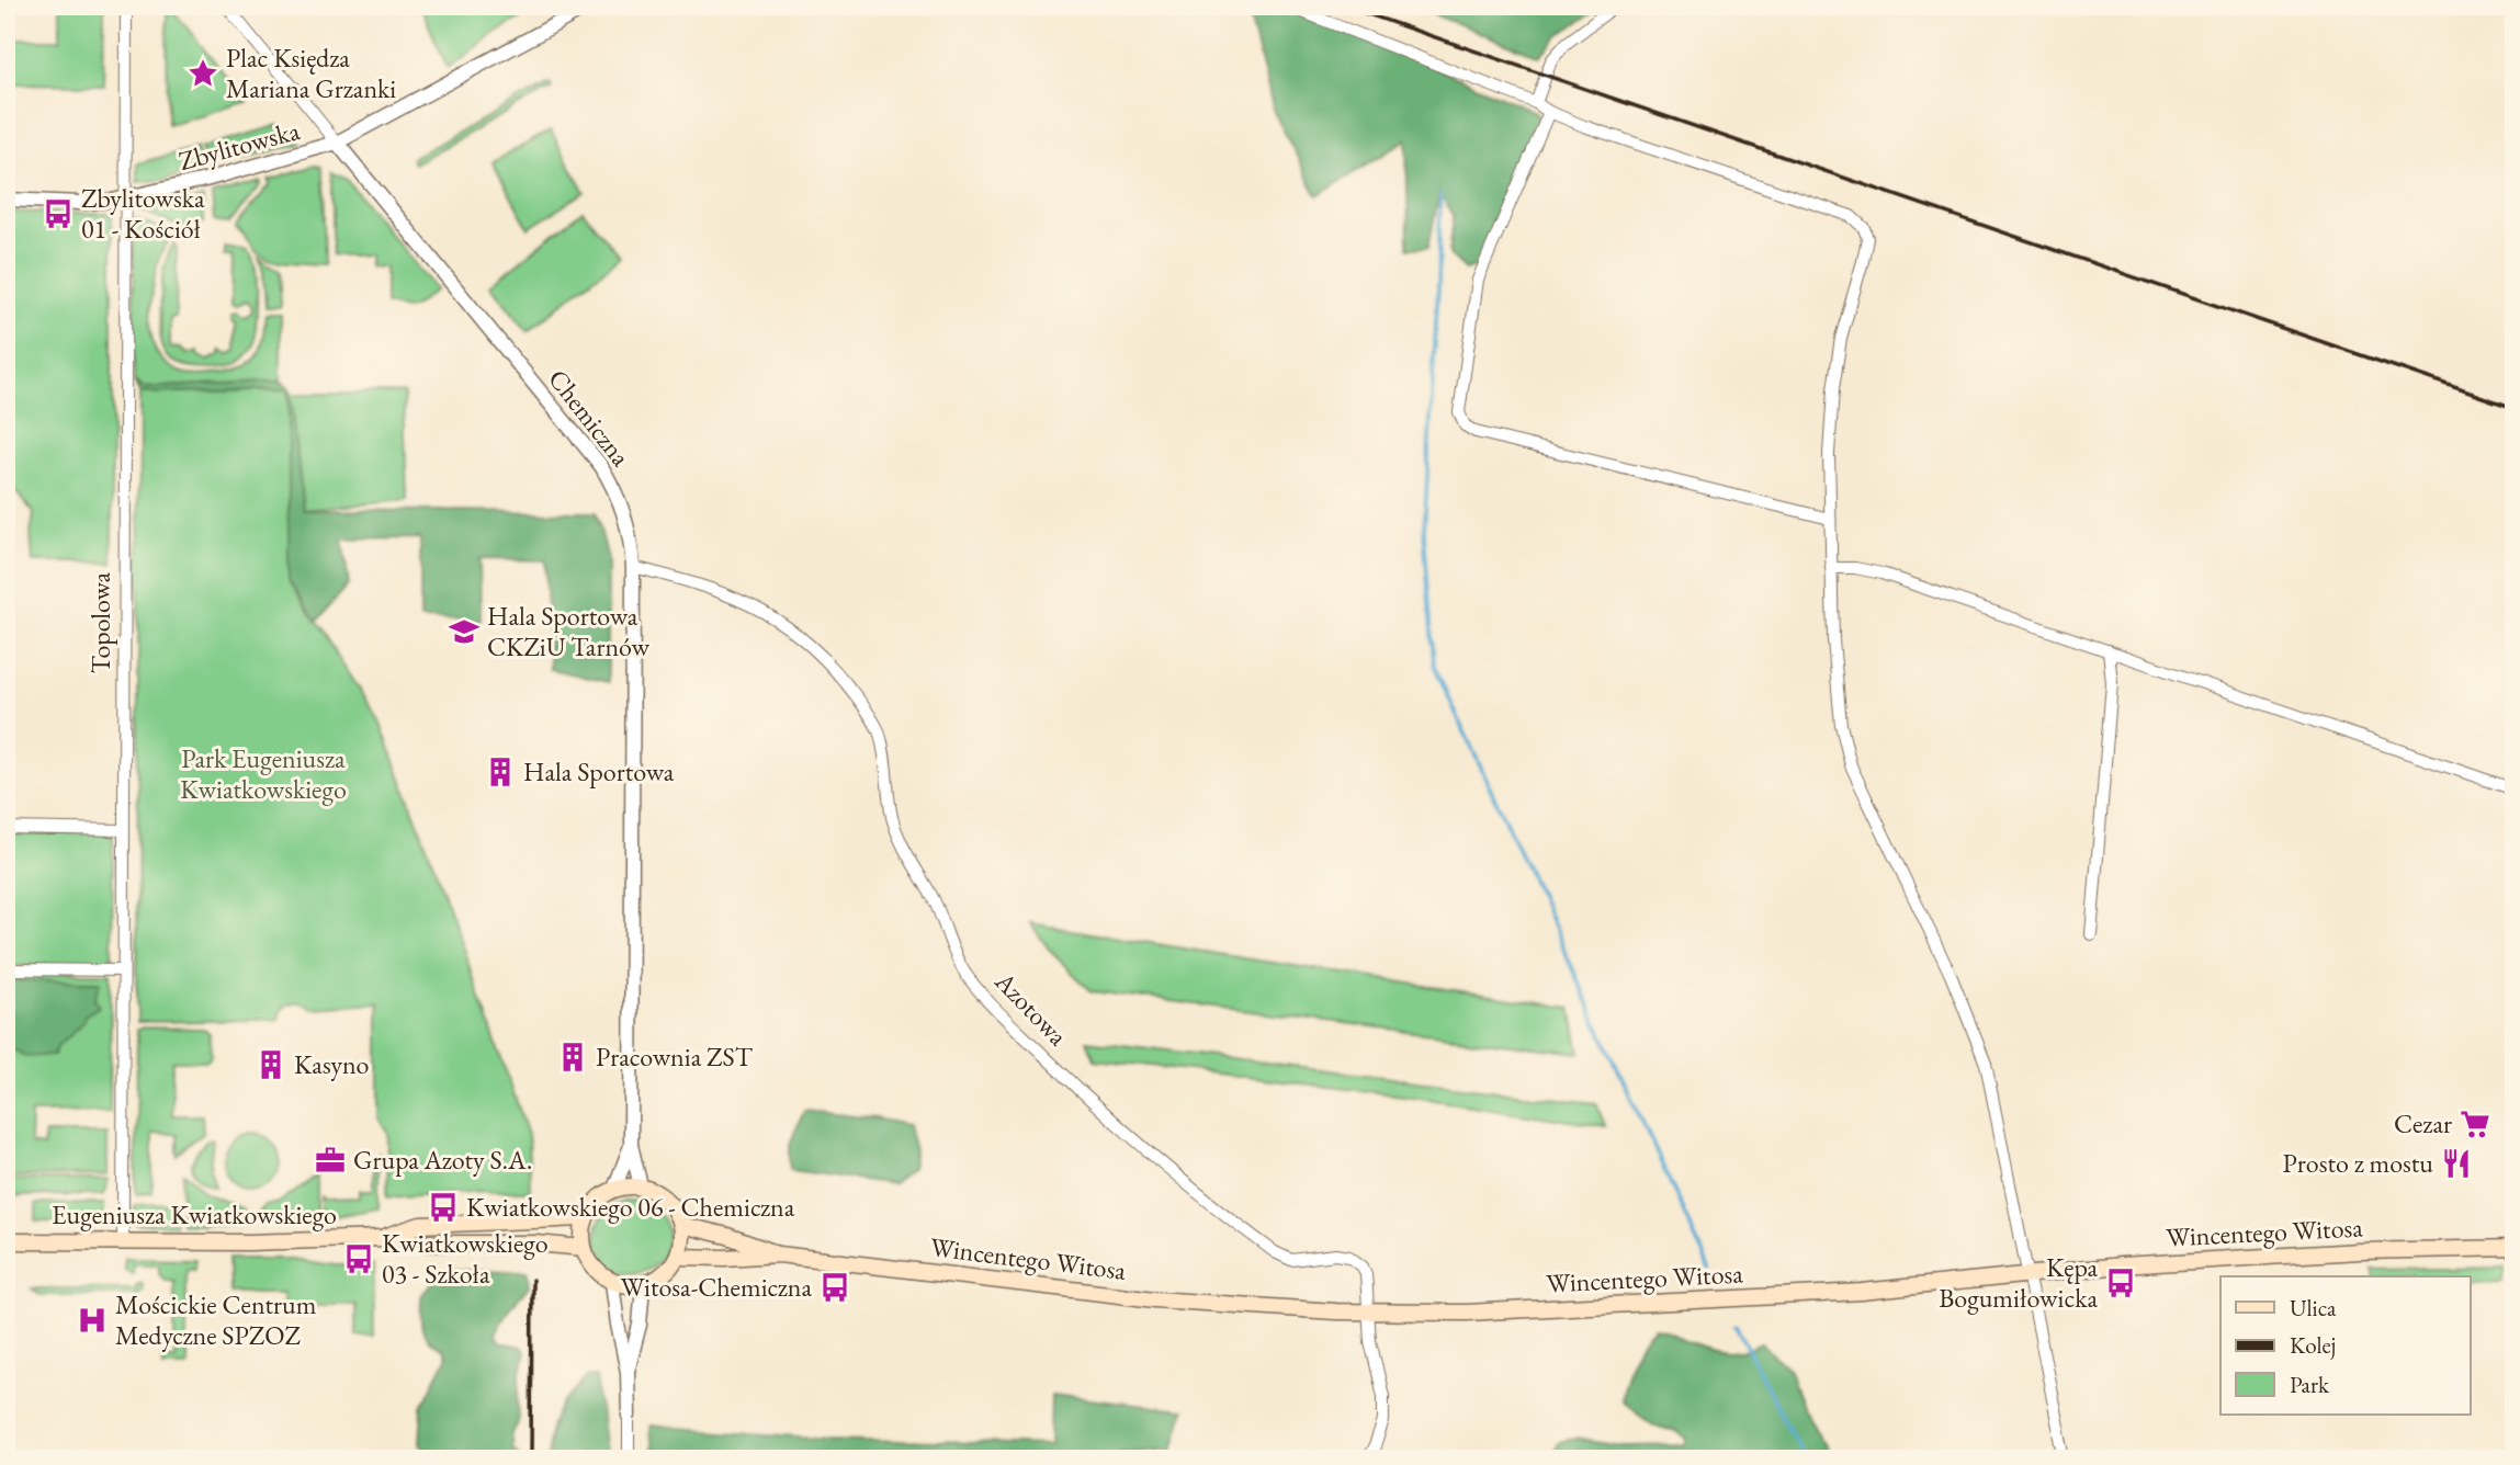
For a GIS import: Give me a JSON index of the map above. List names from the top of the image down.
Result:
{
  "streets": {
    "main road": ["Eugeniusza Kwiatkowskiego", "Wincentego Witosa"],
    "street": [
      "Zbylitowska",
      "Chemiczna",
      "Topolowa",
      "Azotowa"
    ]
  },
  "crossings": [
    ["Zbylitowska", "Chemiczna"],
    ["Zbylitowska", "Topolowa"],
    ["Chemiczna", "Azotowa"],
    ["Chemiczna", "Eugeniusza Kwiatkowskiego"],
    ["Chemiczna", "Wincentego Witosa"],
    ["Topolowa", "Eugeniusza Kwiatkowskiego"],
    ["Azotowa", "Wincentego Witosa"],
    ["Eugeniusza Kwiatkowskiego", "Wincentego Witosa"]
  ],
  "parks": ["Park Eugeniusza Kwiatkowskiego"],
  "places": {
    "place": ["Plac Księdza Mariana Grzanki"],
    "bus stop": [
      "Zbylitowska 01 - Kościół",
      "Kwiatkowskiego 06 - Chemiczna",
      "Kwiatkowskiego 03 - Szkoła",
      "Kępa Bogumiłowicka",
      "Witosa-Chemiczna"
    ],
    "school or university": ["Hala Sportowa CKZiU Tarnów"],
    "building": ["Hala Sportowa", "Pracownia ZST", "Kasyno"],
    "supermarket": ["Cezar"],
    "office": ["Grupa Azoty S.A."],
    "restaurant": ["Prosto z mostu"],
    "hospital": ["Mościckie Centrum Medyczne SPZOZ"]
  },
  "legend": ["Ulica", "Kolej", "Park"]
}
